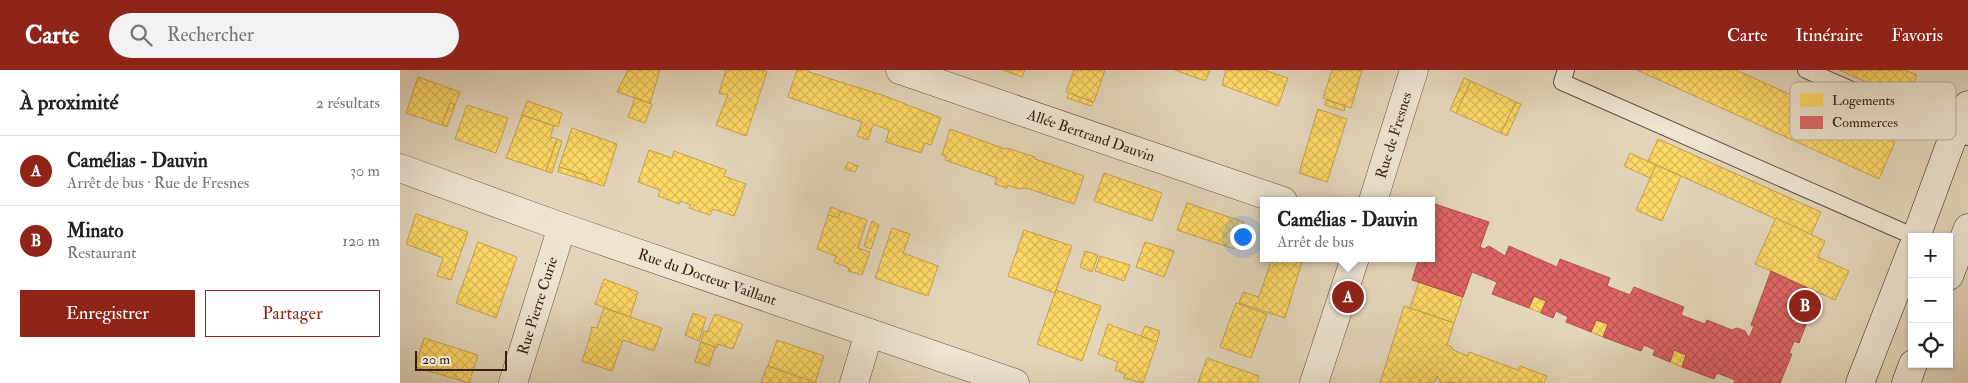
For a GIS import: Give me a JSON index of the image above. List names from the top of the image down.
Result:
{
  "streets": {
    "street": [
      "Rue de Fresnes",
      "Allée Bertrand Dauvin",
      "Rue du Docteur Vaillant",
      "Rue Pierre Curie"
    ]
  },
  "crossings": [
    ["Rue du Docteur Vaillant", "Rue Pierre Curie"]
  ],
  "legend": ["Logements", "Commerces"],
  "scale_bar": "20 m",
  "page": {
    "header": "Carte",
    "search": "Rechercher",
    "nav": ["Carte", "Itinéraire", "Favoris"],
    "heading": ["À proximité", "2 résultats"],
    "list": [
      {
        "mark": "A",
        "name": "Camélias - Dauvin",
        "note": "Arrêt de bus · Rue de Fresnes",
        "value": "30 m"
      },
      {
        "mark": "B",
        "name": "Minato",
        "note": "Restaurant",
        "value": "120 m"
      }
    ],
    "popup": ["Camélias - Dauvin", "Arrêt de bus"],
    "map_buttons": ["+", "−"],
    "buttons": ["Enregistrer", "Partager"],
    "pins": ["A", "B"],
    "scale": "20 m"
  }
}
